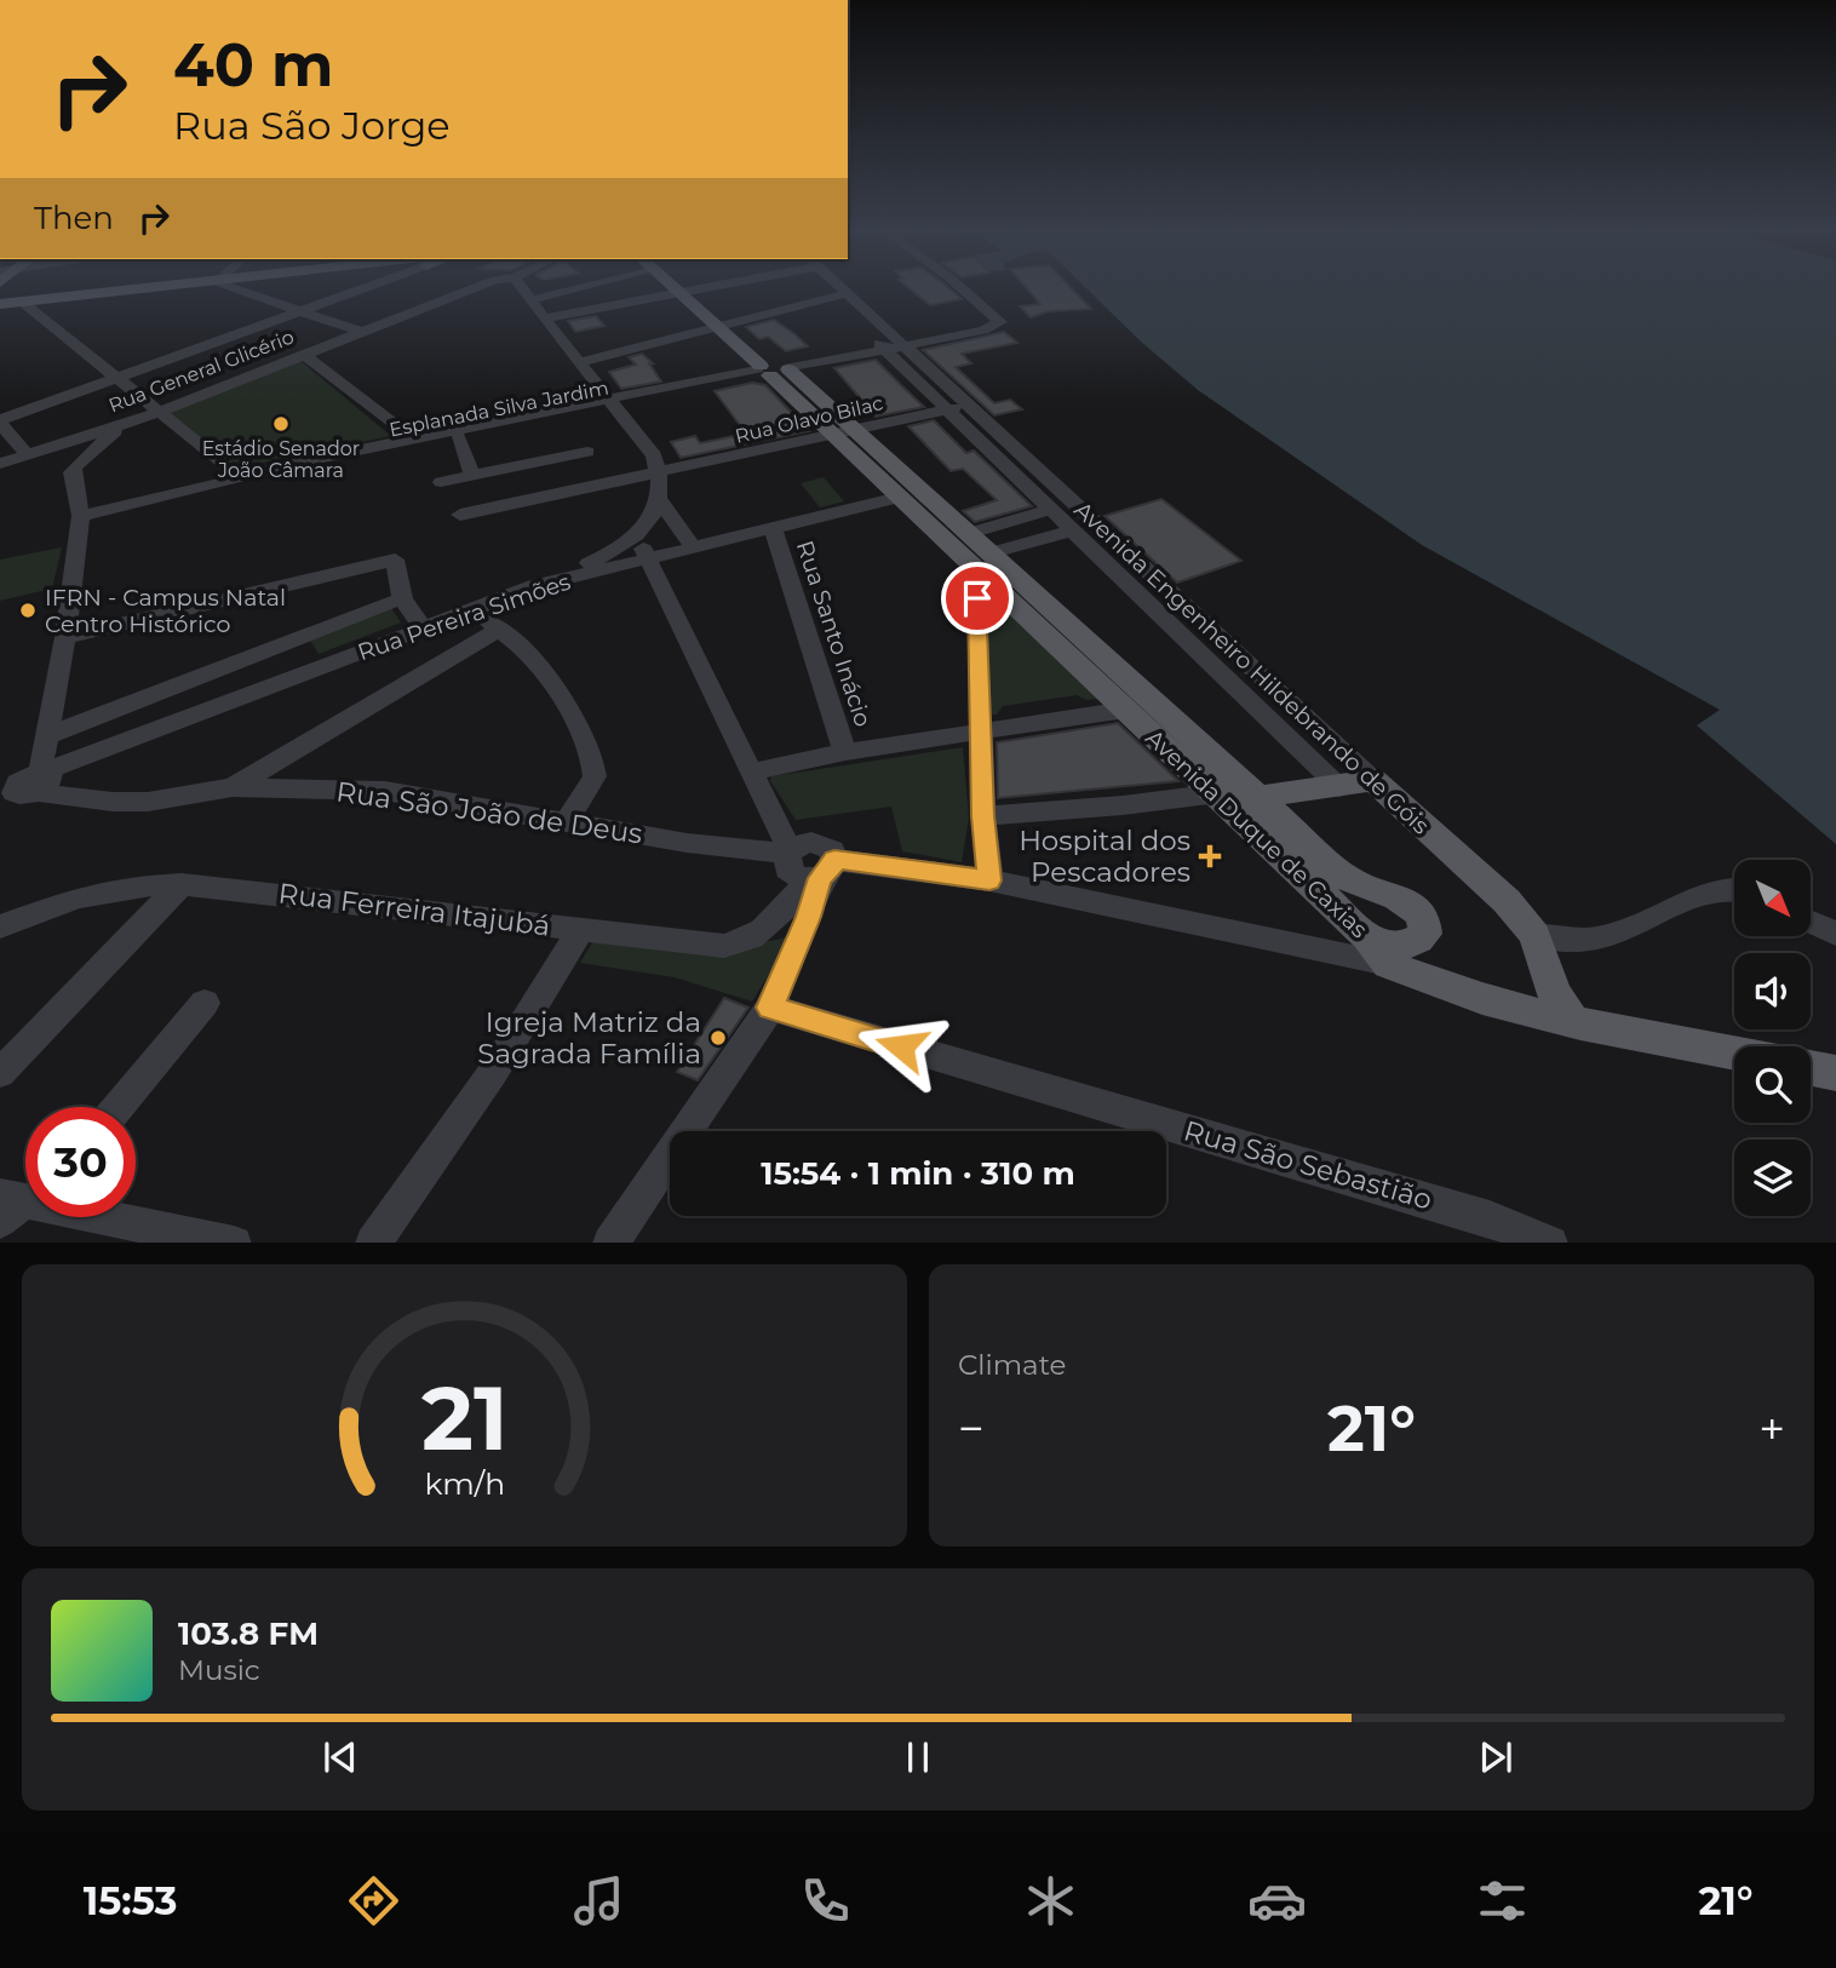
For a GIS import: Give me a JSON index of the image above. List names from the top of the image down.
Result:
{
  "streets": {
    "main road": ["Avenida Engenheiro Hildebrando de Góis", "Avenida Duque de Caxias"],
    "street": [
      "Rua General Glicério",
      "Esplanada Silva Jardim",
      "Rua Olavo Bilac",
      "Rua Pereira Simões",
      "Rua Santo Inácio",
      "Rua São João de Deus",
      "Rua Ferreira Itajubá",
      "Rua São Sebastião"
    ]
  },
  "crossings": [
    ["Esplanada Silva Jardim", "Avenida Engenheiro Hildebrando de Góis"],
    ["Esplanada Silva Jardim", "Avenida Duque de Caxias"],
    ["Rua Olavo Bilac", "Avenida Engenheiro Hildebrando de Góis"],
    ["Rua Olavo Bilac", "Avenida Duque de Caxias"],
    ["Rua Pereira Simões", "Rua Santo Inácio"],
    ["Rua Pereira Simões", "Rua São João de Deus"],
    ["Rua Pereira Simões", "Avenida Duque de Caxias"],
    ["Rua São João de Deus", "Rua Ferreira Itajubá"]
  ],
  "places": {
    "other": ["Estádio Senador João Câmara", "IFRN - Campus Natal Centro Histórico", "Igreja Matriz da Sagrada Família"],
    "health": ["Hospital dos Pescadores"]
  },
  "north": "bottom right",
  "page": {
    "turn": ["40 m", "Rua São Jorge"],
    "then": "Then",
    "limit": "30",
    "trip": "15:54 · 1 min · 310 m",
    "tile": "Climate",
    "heat": ["−", "21°", "+"],
    "song": ["103.8 FM", "Music"],
    "tabs": ["15:53", "21°"],
    "gauge": ["21", "km/h"]
  }
}
